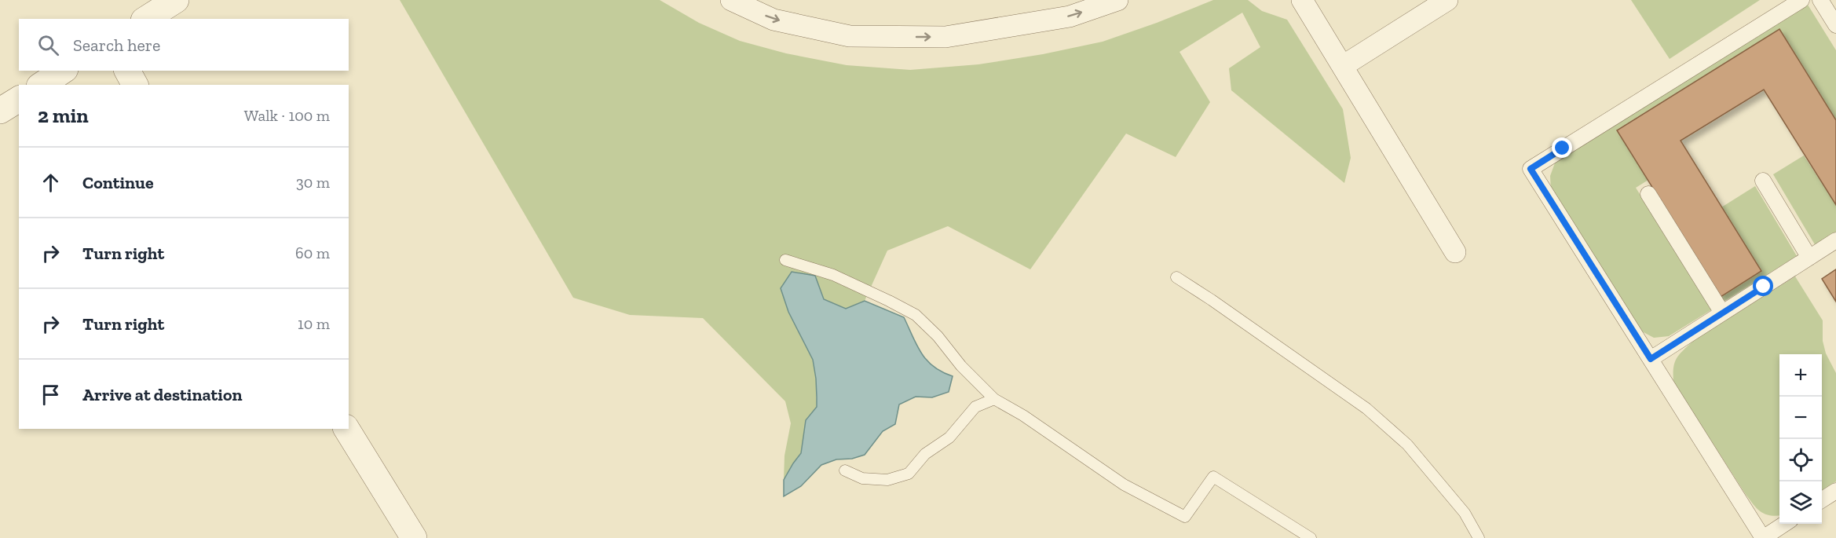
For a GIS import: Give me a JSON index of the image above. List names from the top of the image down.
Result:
{
  "page": {
    "search": "Search here",
    "heading": ["2 min", "Walk · 100 m"],
    "list": [
      ["Continue", "30 m"],
      ["Turn right", "60 m"],
      ["Turn right", "10 m"],
      "Arrive at destination"
    ],
    "map_buttons": ["+", "−"]
  }
}
